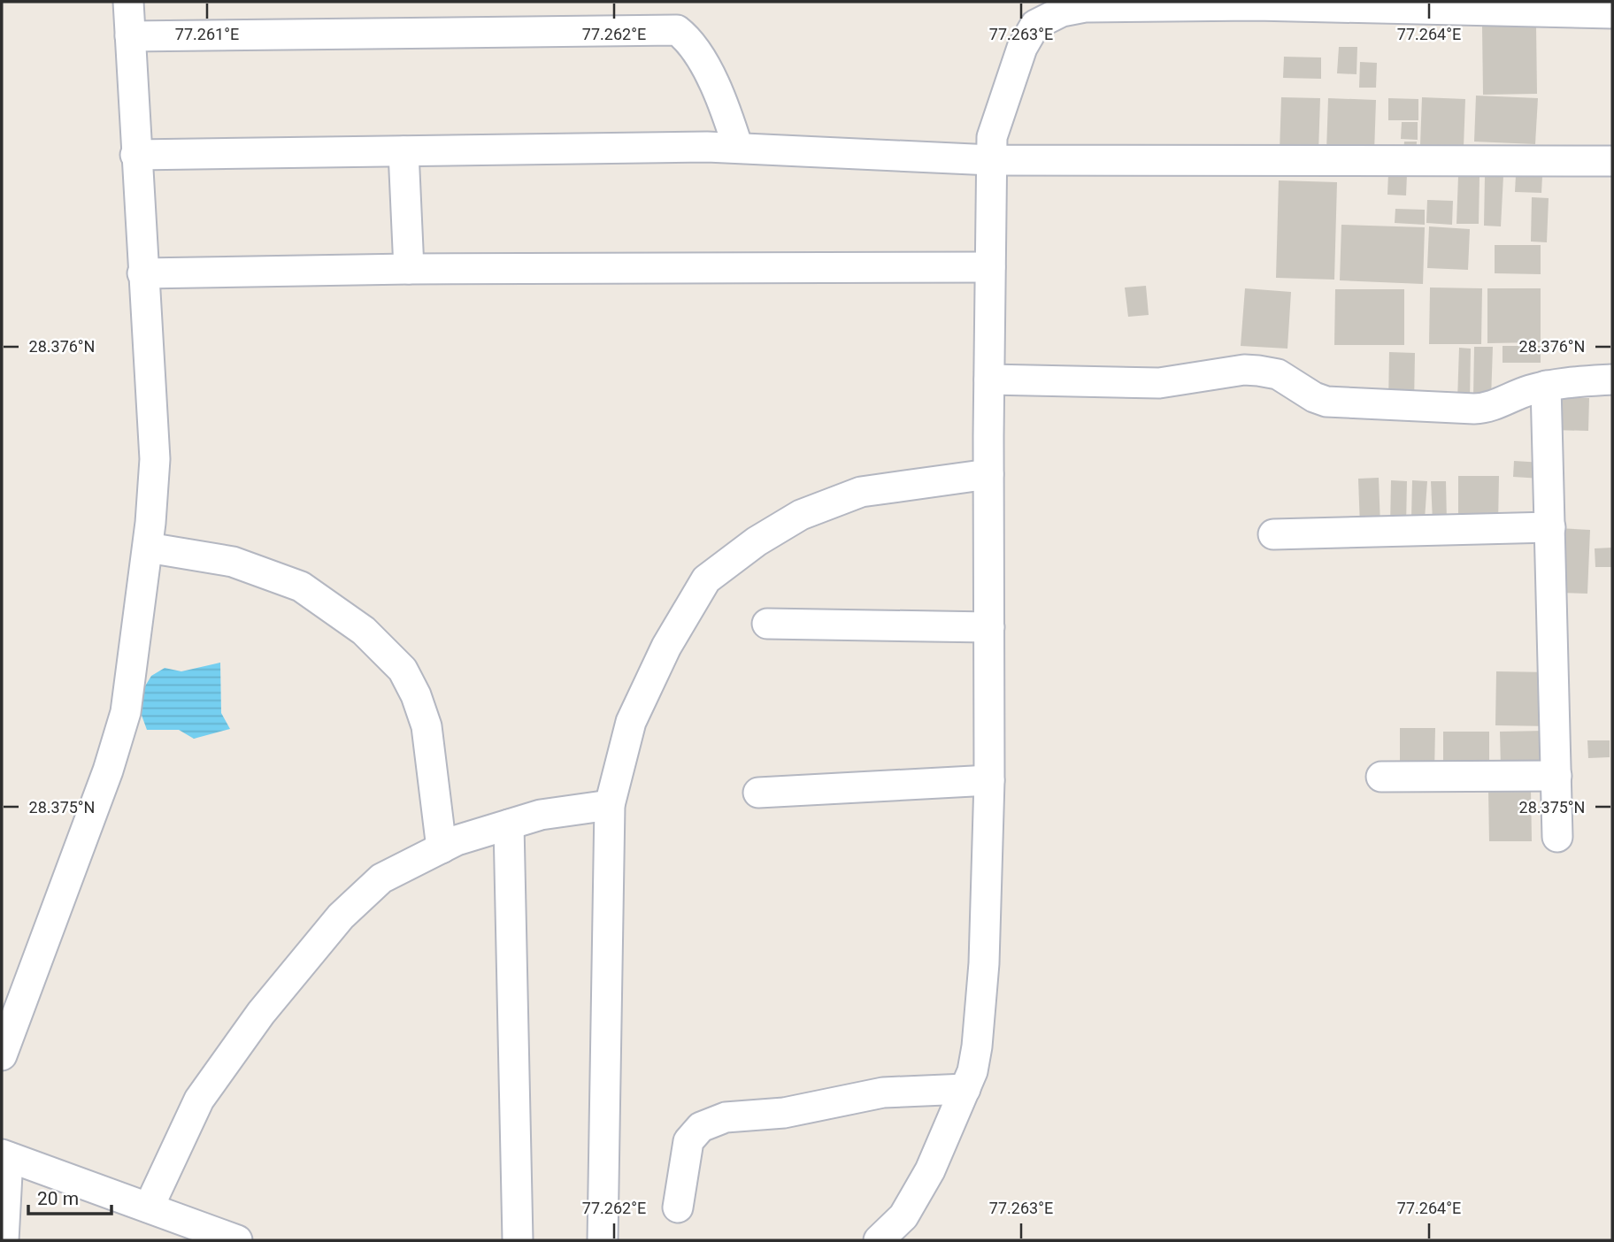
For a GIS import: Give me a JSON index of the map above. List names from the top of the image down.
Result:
{
  "scale_bar": "20 m",
  "coordinates": [
    "77.261°E",
    "77.262°E",
    "77.263°E",
    "77.264°E",
    "28.376°N",
    "28.375°N"
  ]
}
